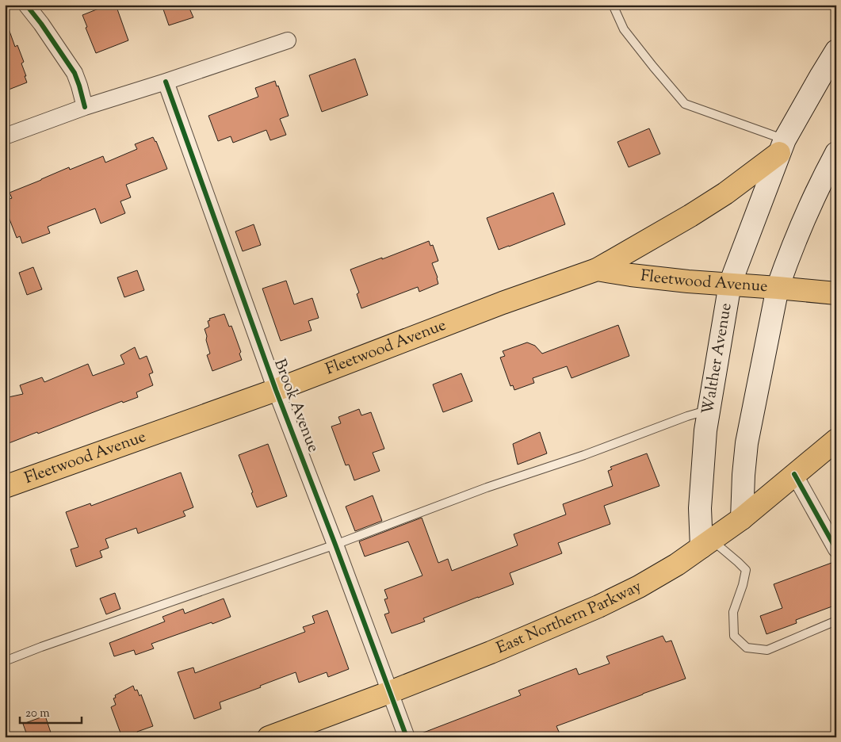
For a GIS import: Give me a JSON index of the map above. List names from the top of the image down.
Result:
{
  "streets": {
    "main road": ["Fleetwood Avenue", "Walther Avenue", "East Northern Parkway"],
    "street": ["Brook Avenue"]
  },
  "crossings": [
    ["Fleetwood Avenue", "Walther Avenue"],
    ["Fleetwood Avenue", "Brook Avenue"],
    ["Walther Avenue", "East Northern Parkway"],
    ["Brook Avenue", "East Northern Parkway"]
  ],
  "scale_bar": "20 m"
}
